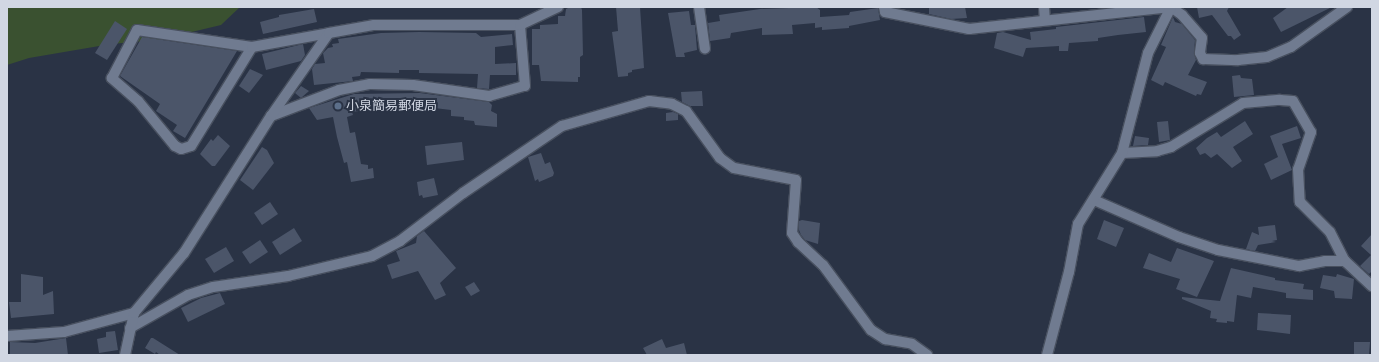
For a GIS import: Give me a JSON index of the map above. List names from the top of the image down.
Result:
{
  "places": ["小泉簡易郵便局"]
}
